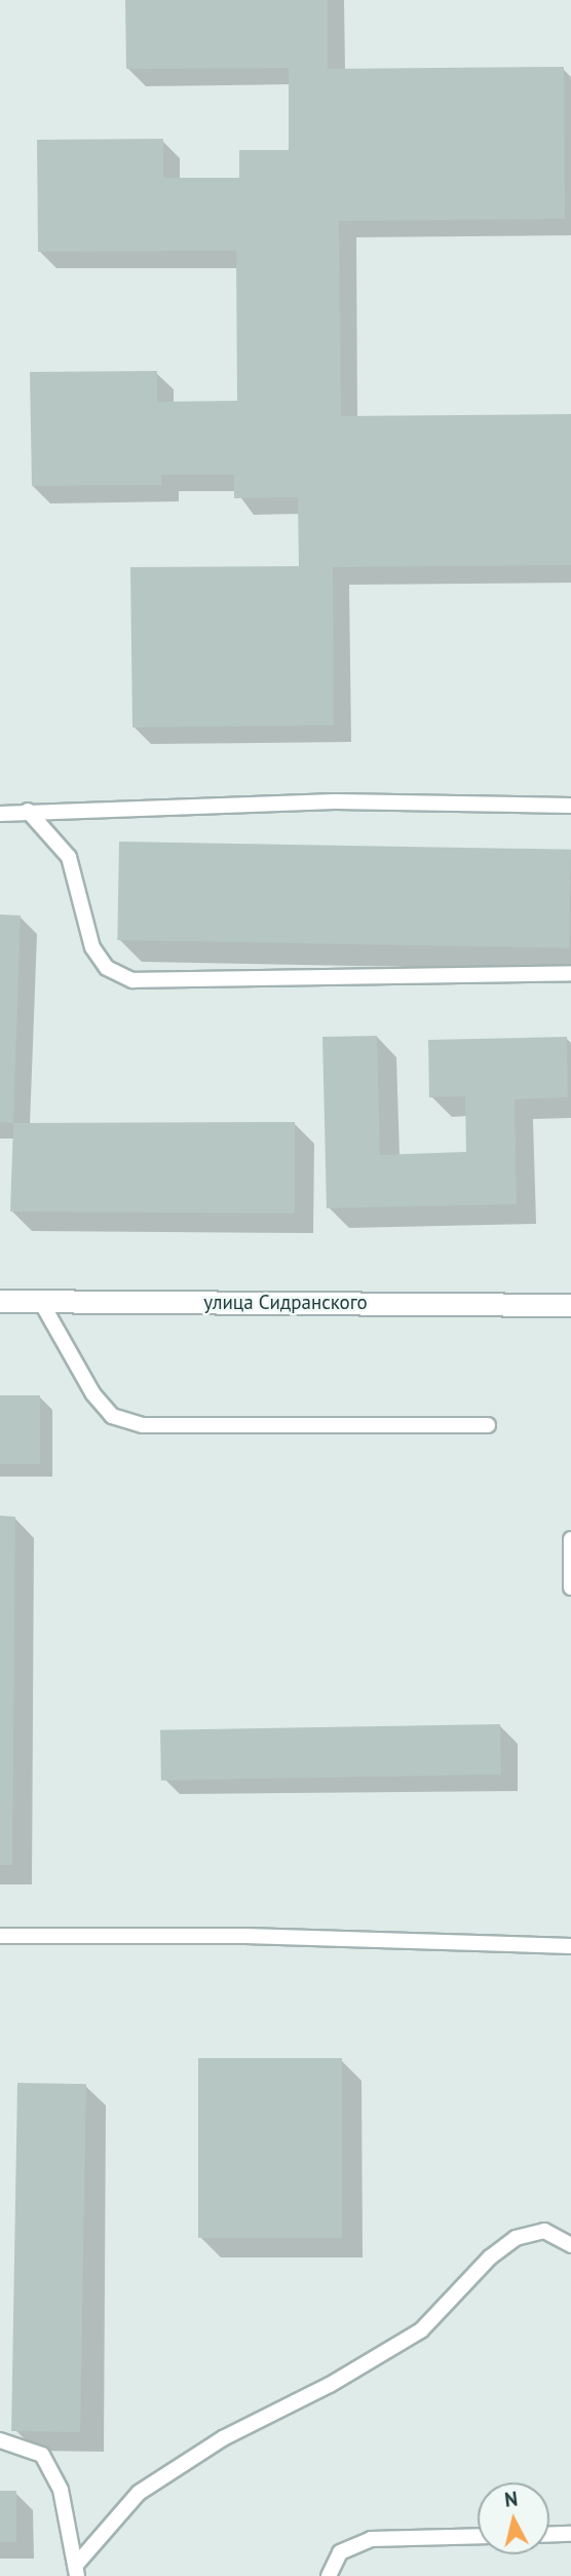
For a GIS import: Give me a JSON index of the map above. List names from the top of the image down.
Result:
{
  "streets": {
    "street": ["улица Сидранского"]
  },
  "north": "top"
}
